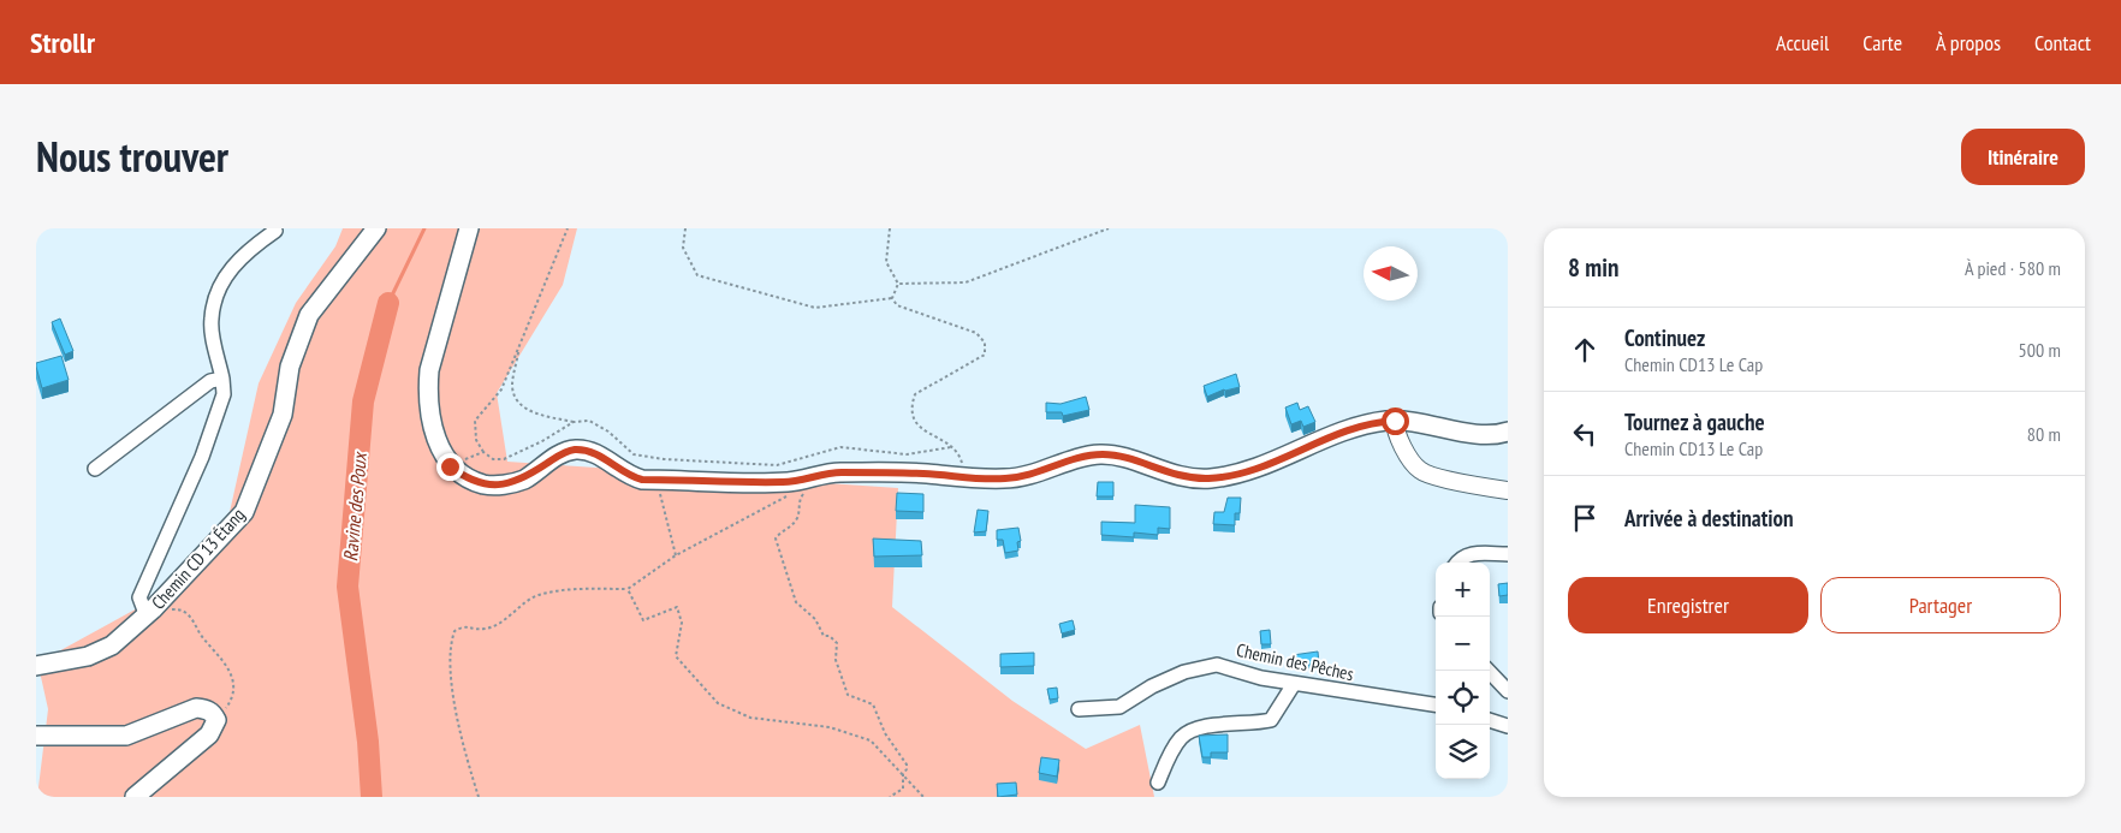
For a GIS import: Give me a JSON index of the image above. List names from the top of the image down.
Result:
{
  "streets": {
    "main road": ["Chemin CD 13 Étang"],
    "street": ["Chemin des Pêches"]
  },
  "water": ["Ravine des Poux"],
  "north": "left",
  "page": {
    "header": "Strollr",
    "nav": [
      "Accueil",
      "Carte",
      "À propos",
      "Contact"
    ],
    "title": "Nous trouver",
    "buttons": [
      "Itinéraire",
      ["Enregistrer", "Partager"]
    ],
    "heading": ["8 min", "À pied · 580 m"],
    "list": [
      ["Continuez", "Chemin CD13 Le Cap", "500 m"],
      ["Tournez à gauche", "Chemin CD13 Le Cap", "80 m"],
      "Arrivée à destination"
    ],
    "map_buttons": ["+", "−"]
  }
}
